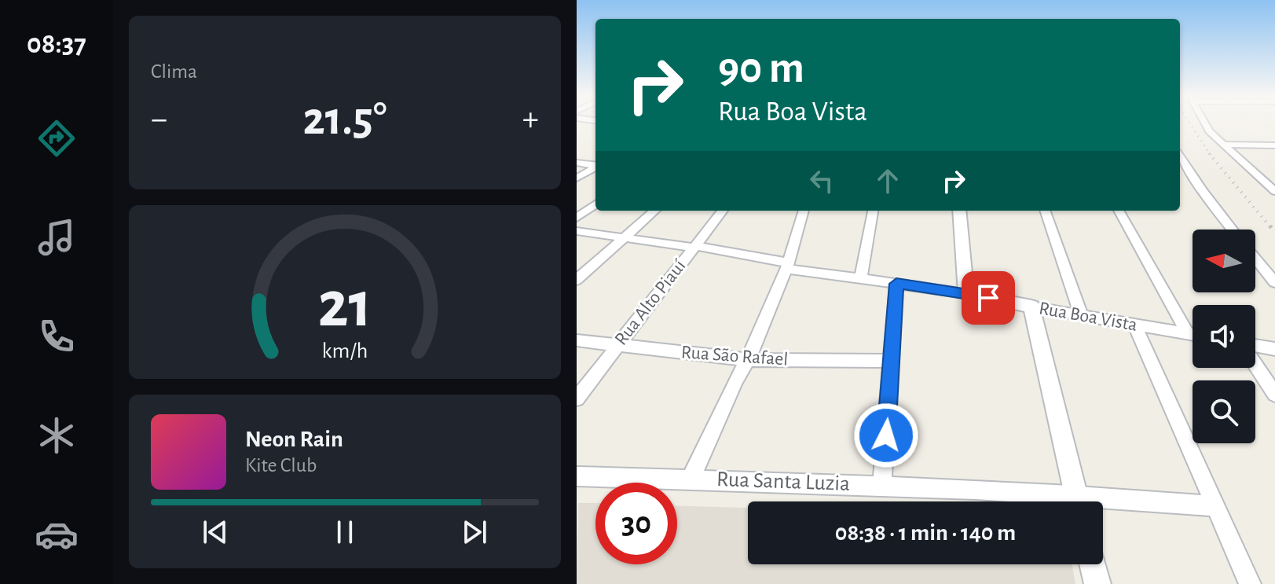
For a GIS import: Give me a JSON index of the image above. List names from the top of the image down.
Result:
{
  "streets": {
    "street": [
      "Rua Alto Piauí",
      "Rua Boa Vista",
      "Rua São Rafael",
      "Rua Santa Luzia"
    ]
  },
  "crossings": [
    ["Rua Alto Piauí", "Rua Boa Vista"],
    ["Rua Alto Piauí", "Rua São Rafael"]
  ],
  "north": "left",
  "page": {
    "tabs": "08:37",
    "tile": "Clima",
    "turn": ["90 m", "Rua Boa Vista"],
    "heat": ["−", "21.5°", "+"],
    "song": ["Neon Rain", "Kite Club"],
    "limit": "30",
    "trip": "08:38 · 1 min · 140 m",
    "gauge": ["21", "km/h"]
  }
}
